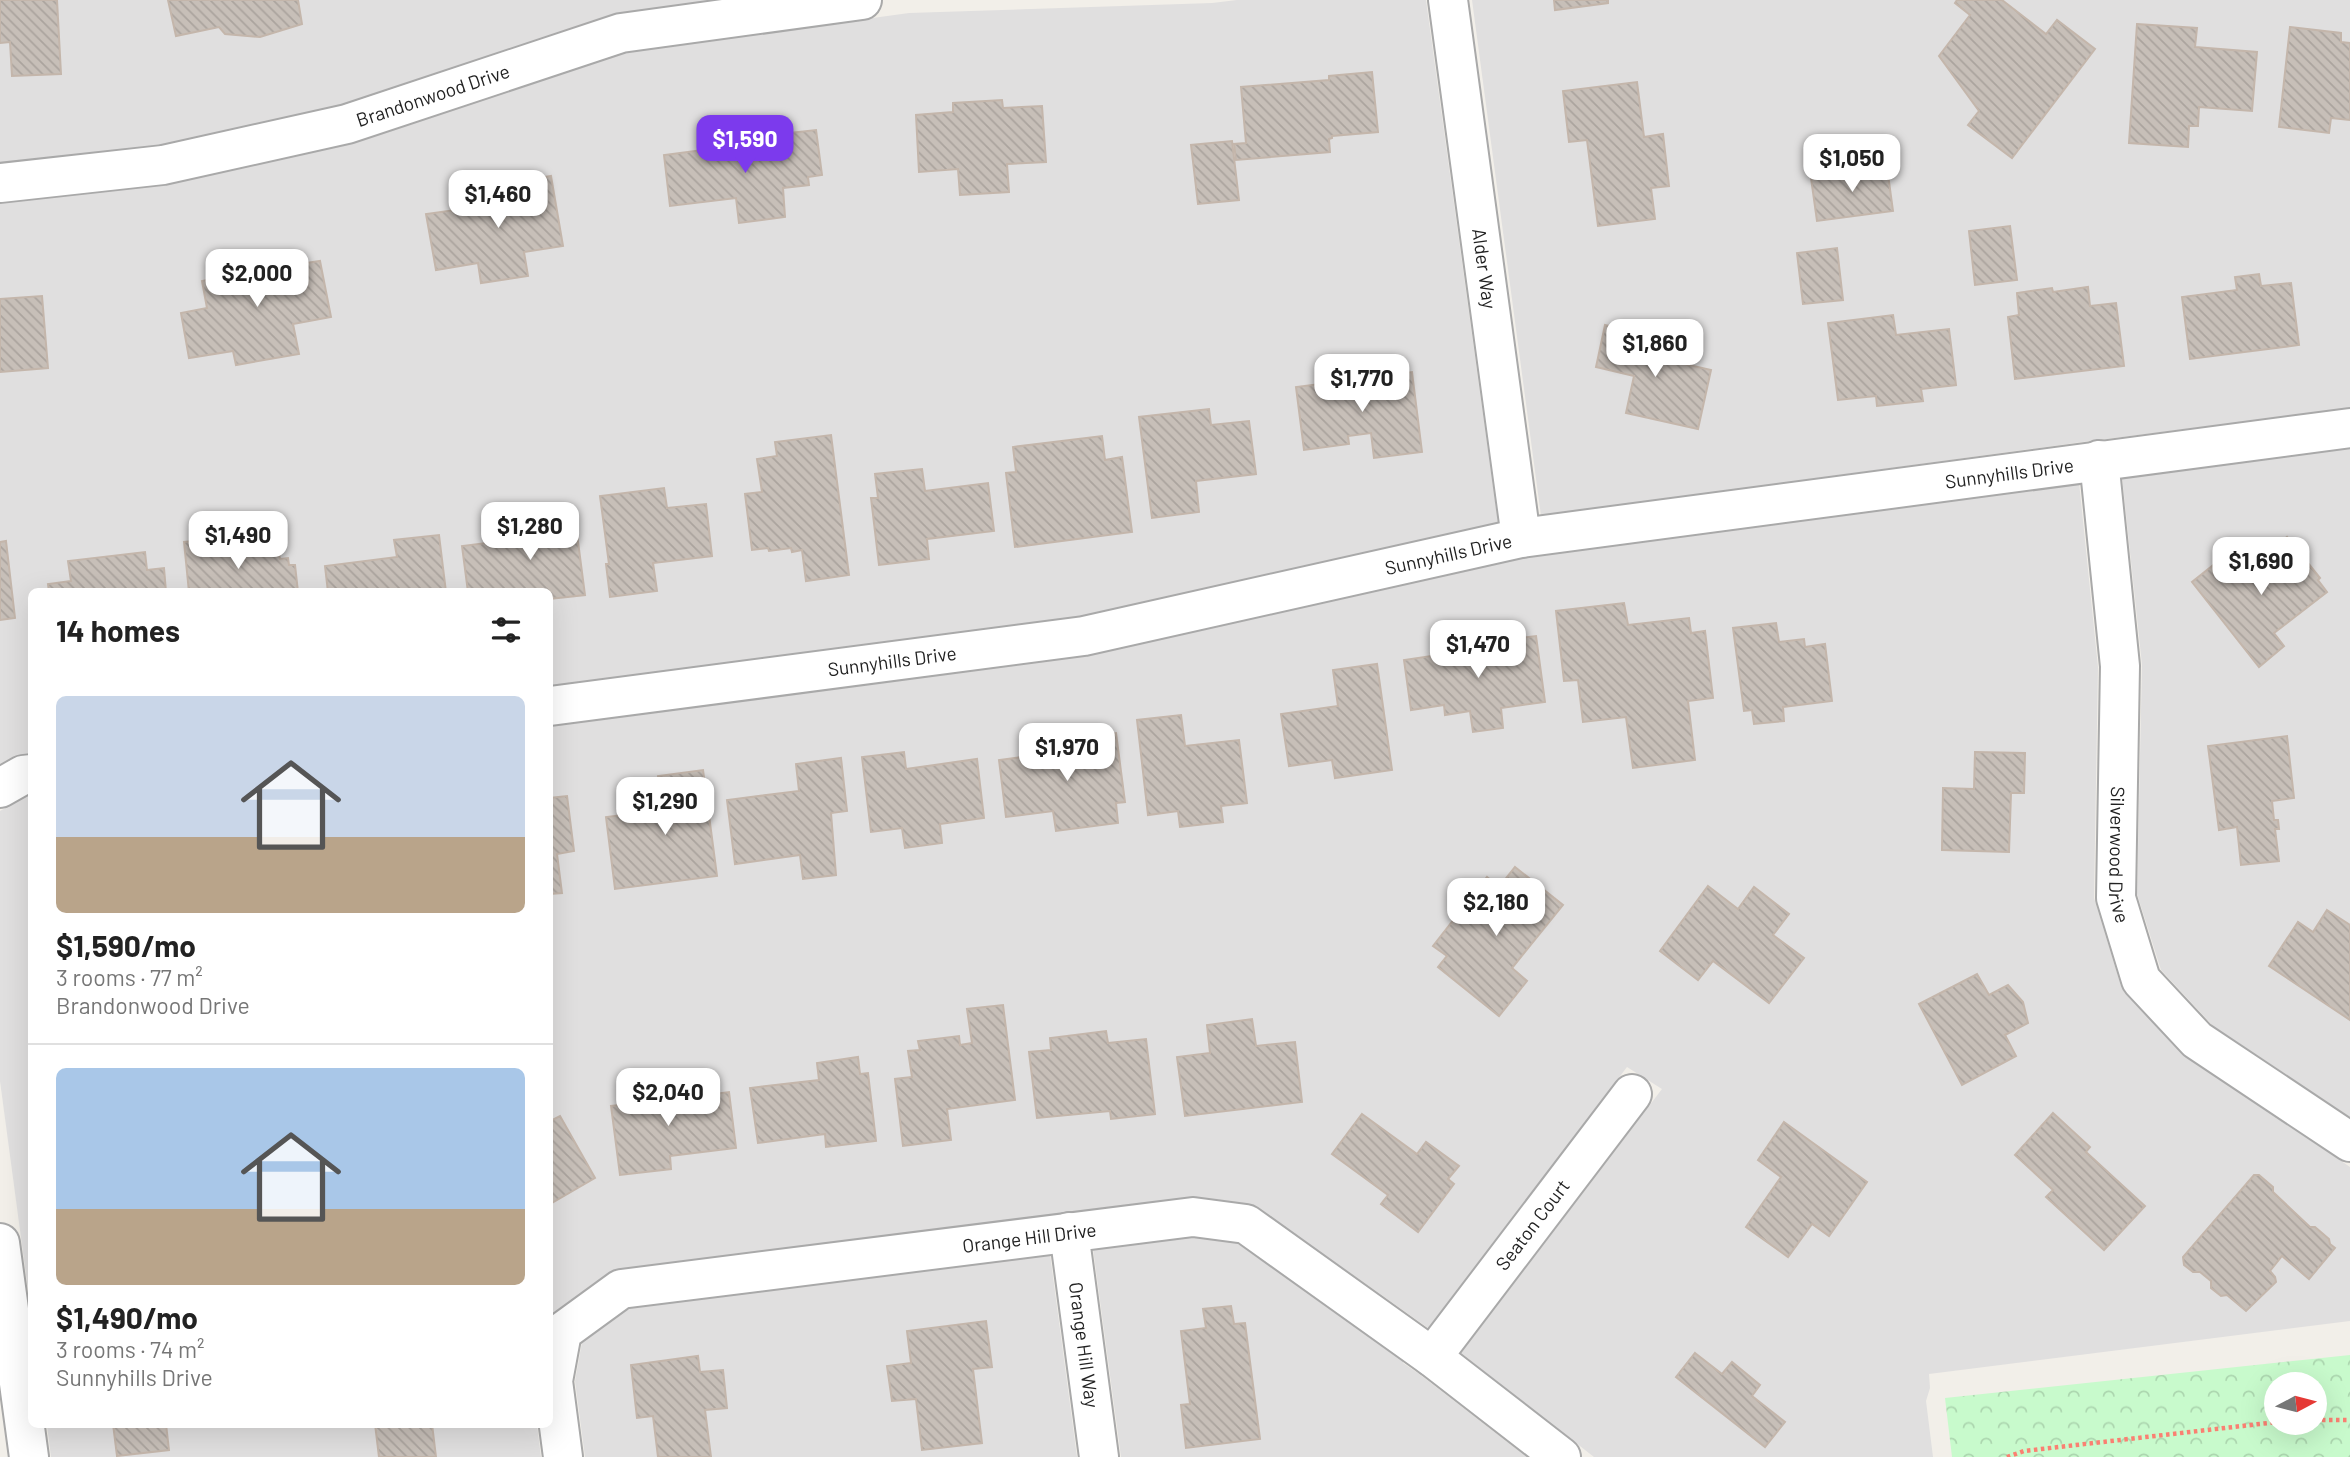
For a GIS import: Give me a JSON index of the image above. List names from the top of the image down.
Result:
{
  "streets": {
    "street": [
      "Brandonwood Drive",
      "Alder Way",
      "Sunnyhills Drive",
      "Silverwood Drive",
      "Seaton Court",
      "Orange Hill Drive",
      "Orange Hill Way"
    ]
  },
  "crossings": [
    ["Alder Way", "Sunnyhills Drive"],
    ["Sunnyhills Drive", "Silverwood Drive"],
    ["Seaton Court", "Orange Hill Drive"],
    ["Orange Hill Drive", "Orange Hill Way"]
  ],
  "north": "right",
  "page": {
    "price": [
      "$1,590",
      "$1,050",
      "$1,460",
      "$2,000",
      "$1,860",
      "$1,770",
      "$1,280",
      "$1,490",
      "$1,690",
      "$1,470",
      "$1,970",
      "$1,290",
      "$2,180",
      "$2,040"
    ],
    "heading": "14 homes",
    "list": [
      {
        "name": "$1,590/mo",
        "note": "3 rooms · 77 m² · Brandonwood Drive"
      },
      {
        "name": "$1,490/mo",
        "note": "3 rooms · 74 m² · Sunnyhills Drive"
      }
    ]
  }
}
